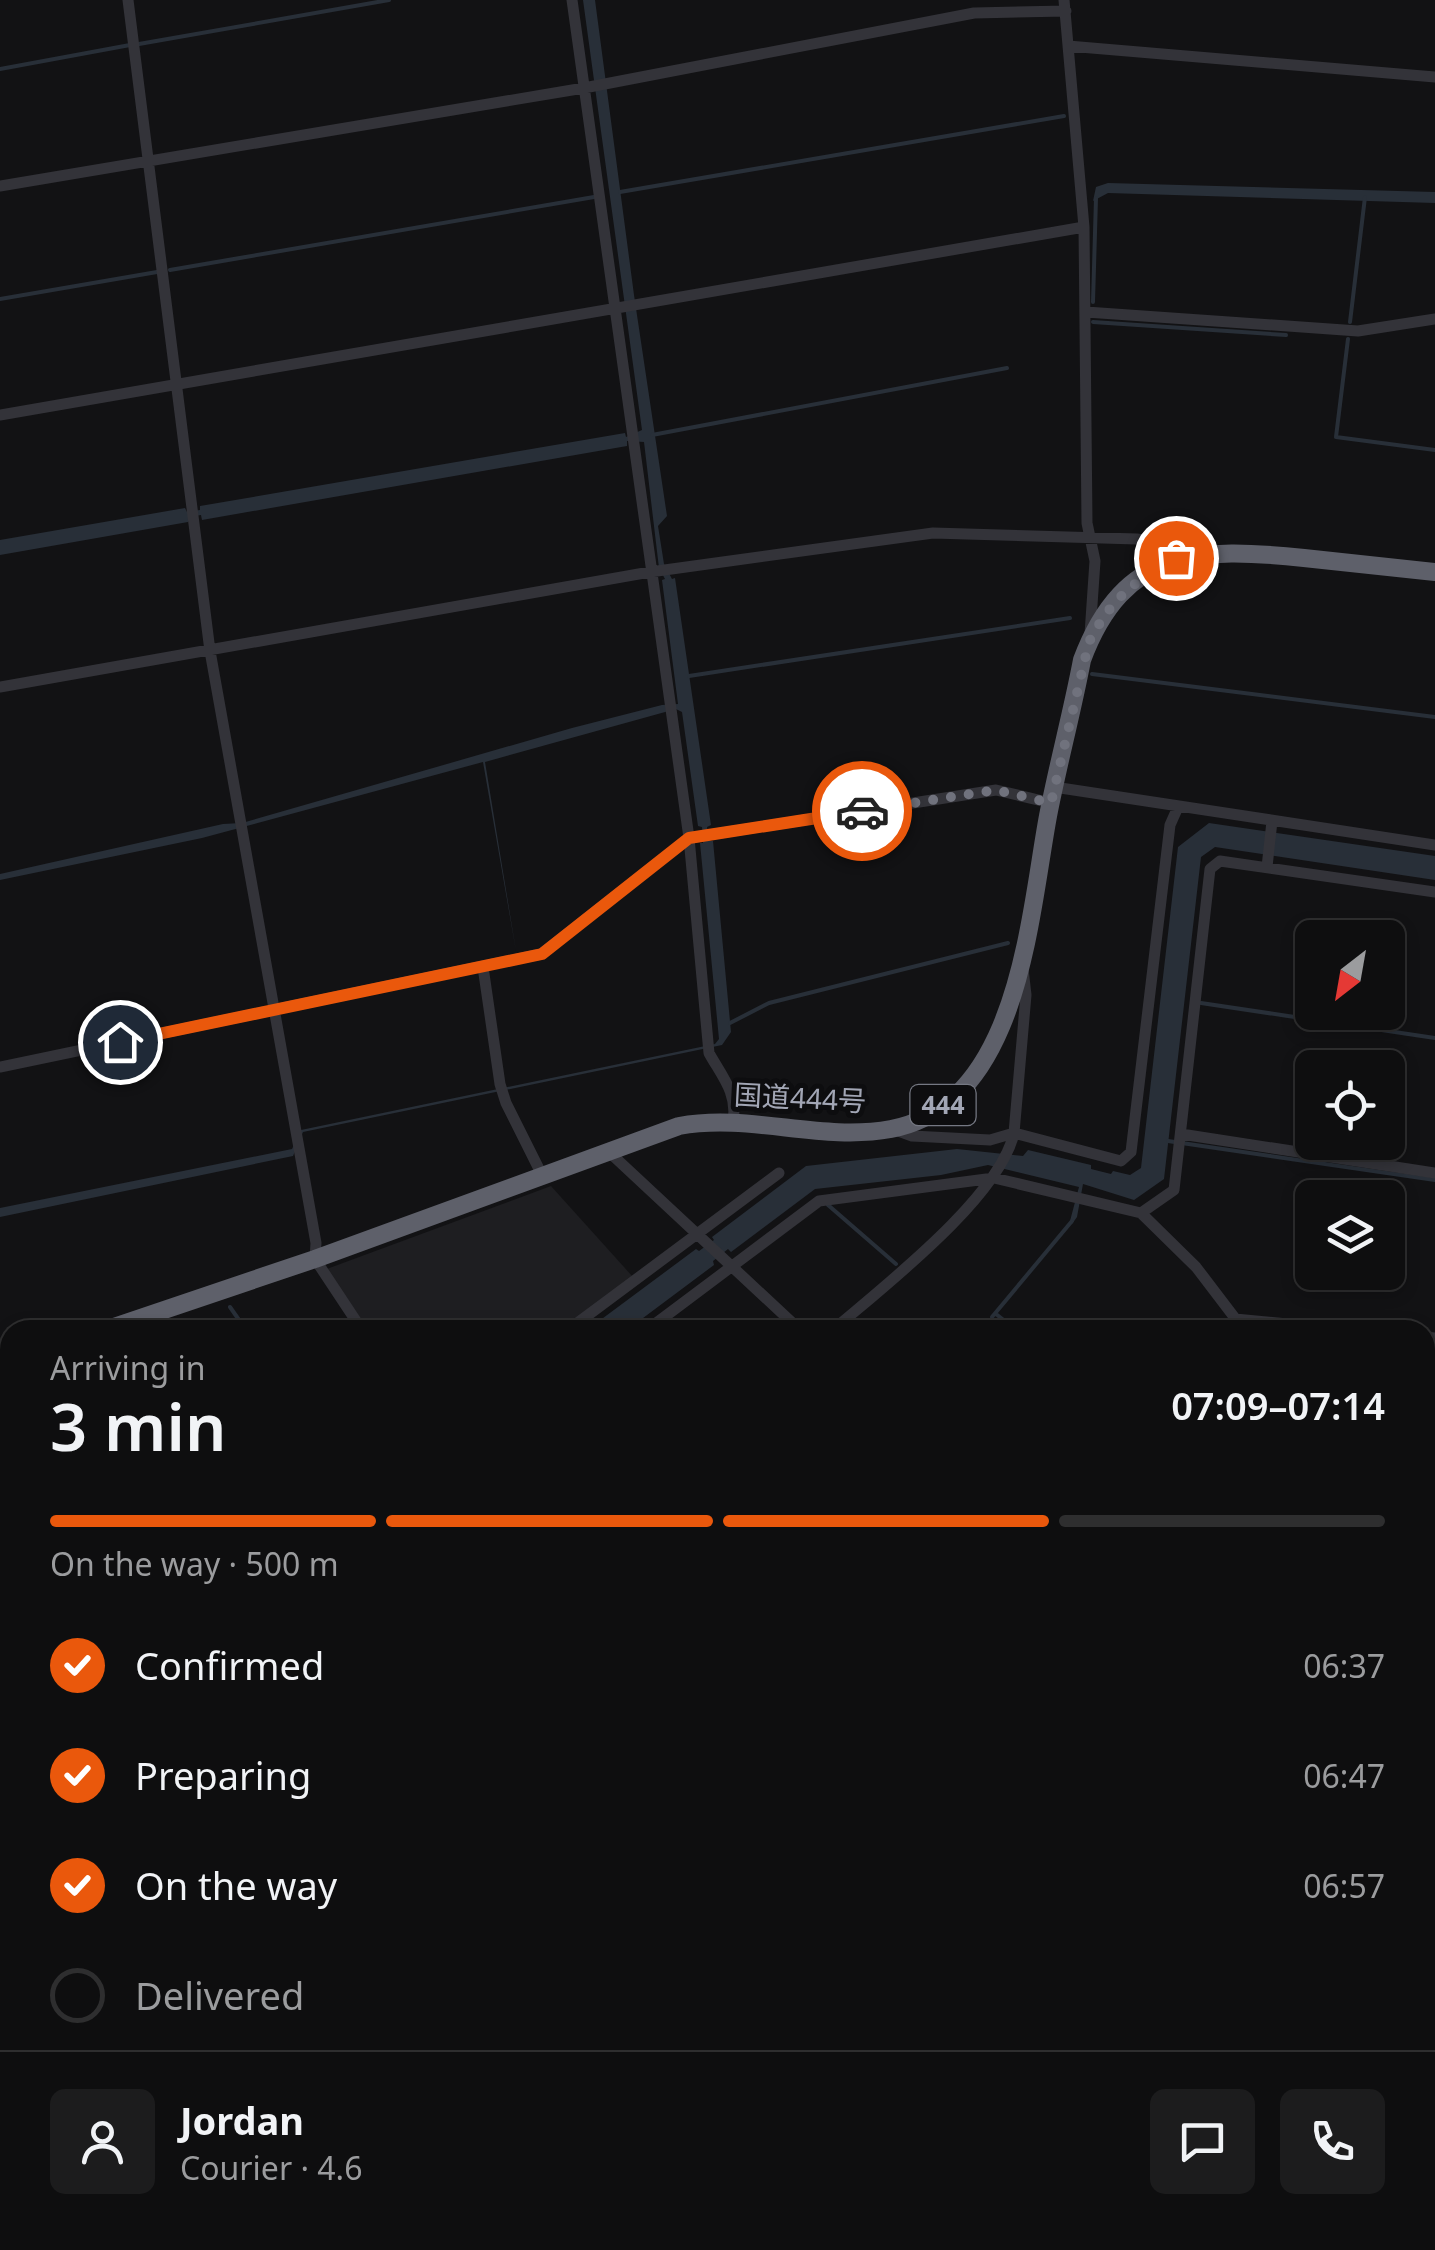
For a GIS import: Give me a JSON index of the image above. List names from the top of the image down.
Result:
{
  "streets": {
    "highway": ["国道444号", "444"]
  },
  "north": "bottom left",
  "page": {
    "heading": ["3 min", "Arriving in", "07:09–07:14"],
    "panel": ["Jordan", "Courier · 4.6"],
    "bar": "On the way · 500 m",
    "list": [
      ["Confirmed", "06:37"],
      ["Preparing", "06:47"],
      ["On the way", "06:57"],
      "Delivered"
    ]
  }
}
